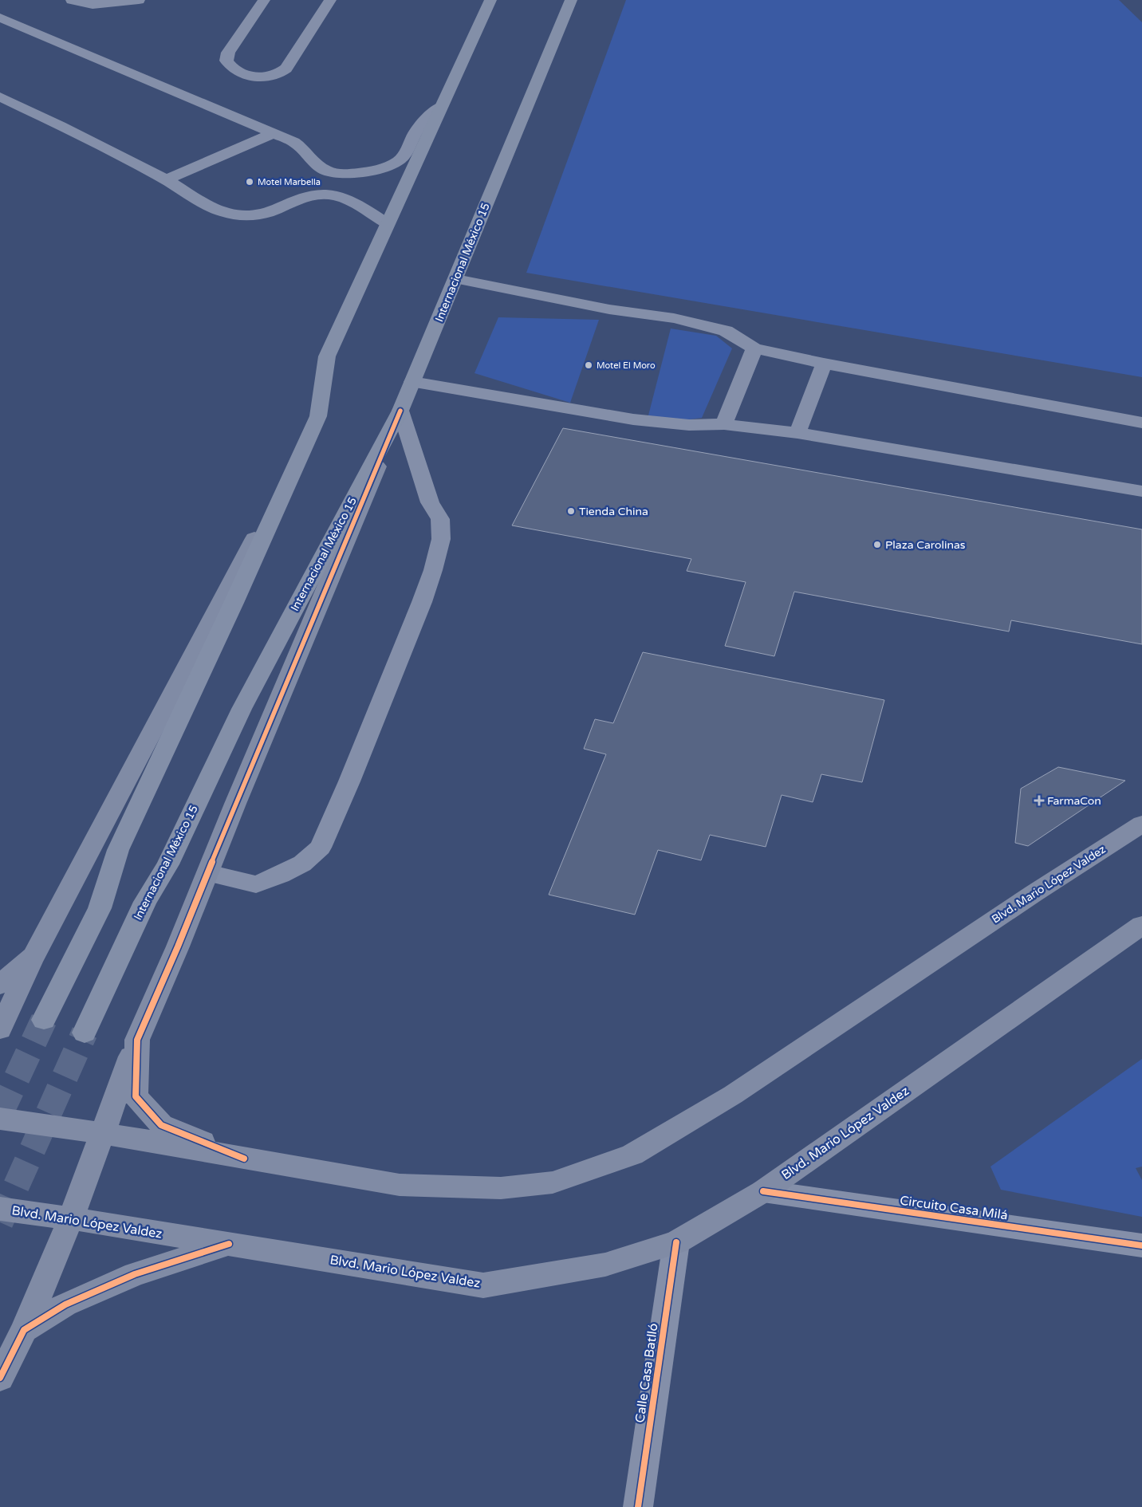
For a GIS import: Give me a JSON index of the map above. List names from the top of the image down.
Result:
{
  "streets": {
    "main road": ["Internacional México 15"],
    "street": ["Blvd. Mario López Valdez", "Circuito Casa Milá", "Calle Casa Batlló"]
  },
  "crossings": [
    ["Blvd. Mario López Valdez", "Circuito Casa Milá"],
    ["Blvd. Mario López Valdez", "Calle Casa Batlló"]
  ],
  "places": {
    "other": [
      "Motel Marbella",
      "Motel El Moro",
      "Tienda China",
      "Plaza Carolinas"
    ],
    "health": ["FarmaCon"]
  }
}
